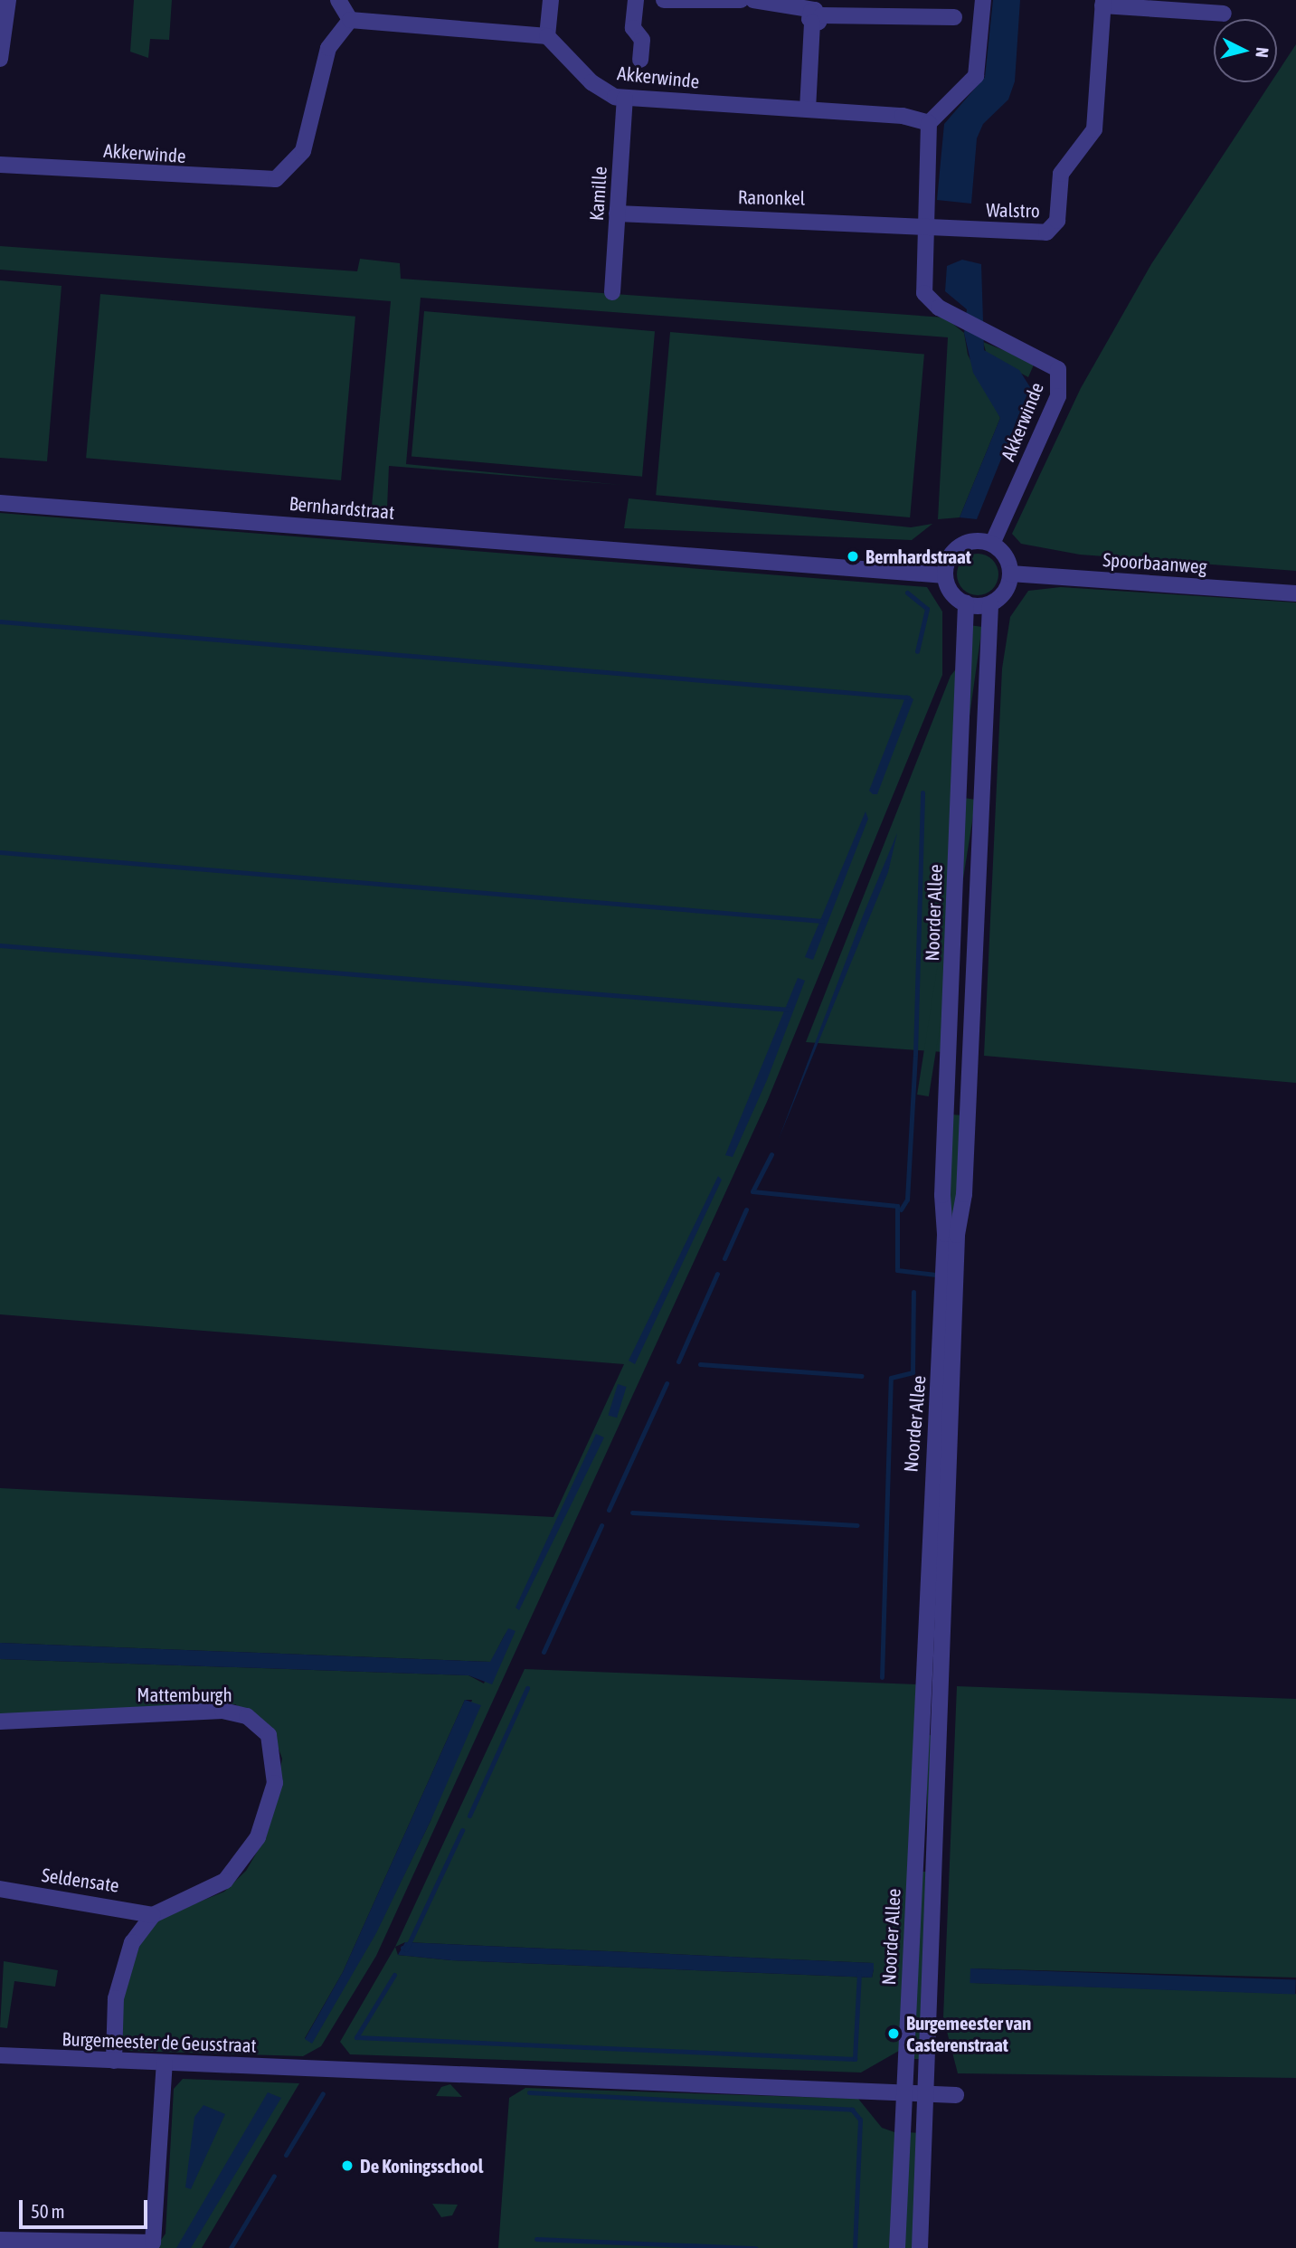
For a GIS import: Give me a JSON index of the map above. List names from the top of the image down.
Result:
{
  "streets": {
    "street": [
      "Akkerwinde",
      "Kamille",
      "Ranonkel",
      "Walstro",
      "Bernhardstraat",
      "Spoorbaanweg",
      "Noorder Allee",
      "Mattemburgh",
      "Seldensate",
      "Burgemeester de Geusstraat"
    ]
  },
  "crossings": [
    ["Akkerwinde", "Kamille"],
    ["Akkerwinde", "Ranonkel"],
    ["Akkerwinde", "Walstro"],
    ["Akkerwinde", "Bernhardstraat"],
    ["Akkerwinde", "Spoorbaanweg"],
    ["Akkerwinde", "Noorder Allee"],
    ["Kamille", "Ranonkel"],
    ["Ranonkel", "Walstro"],
    ["Bernhardstraat", "Spoorbaanweg"],
    ["Bernhardstraat", "Noorder Allee"],
    ["Spoorbaanweg", "Noorder Allee"],
    ["Noorder Allee", "Burgemeester de Geusstraat"],
    ["Mattemburgh", "Seldensate"]
  ],
  "places": ["Bernhardstraat", "Burgemeester van Casterenstraat", "De Koningsschool"],
  "scale_bar": "50 m",
  "north": "right"
}
